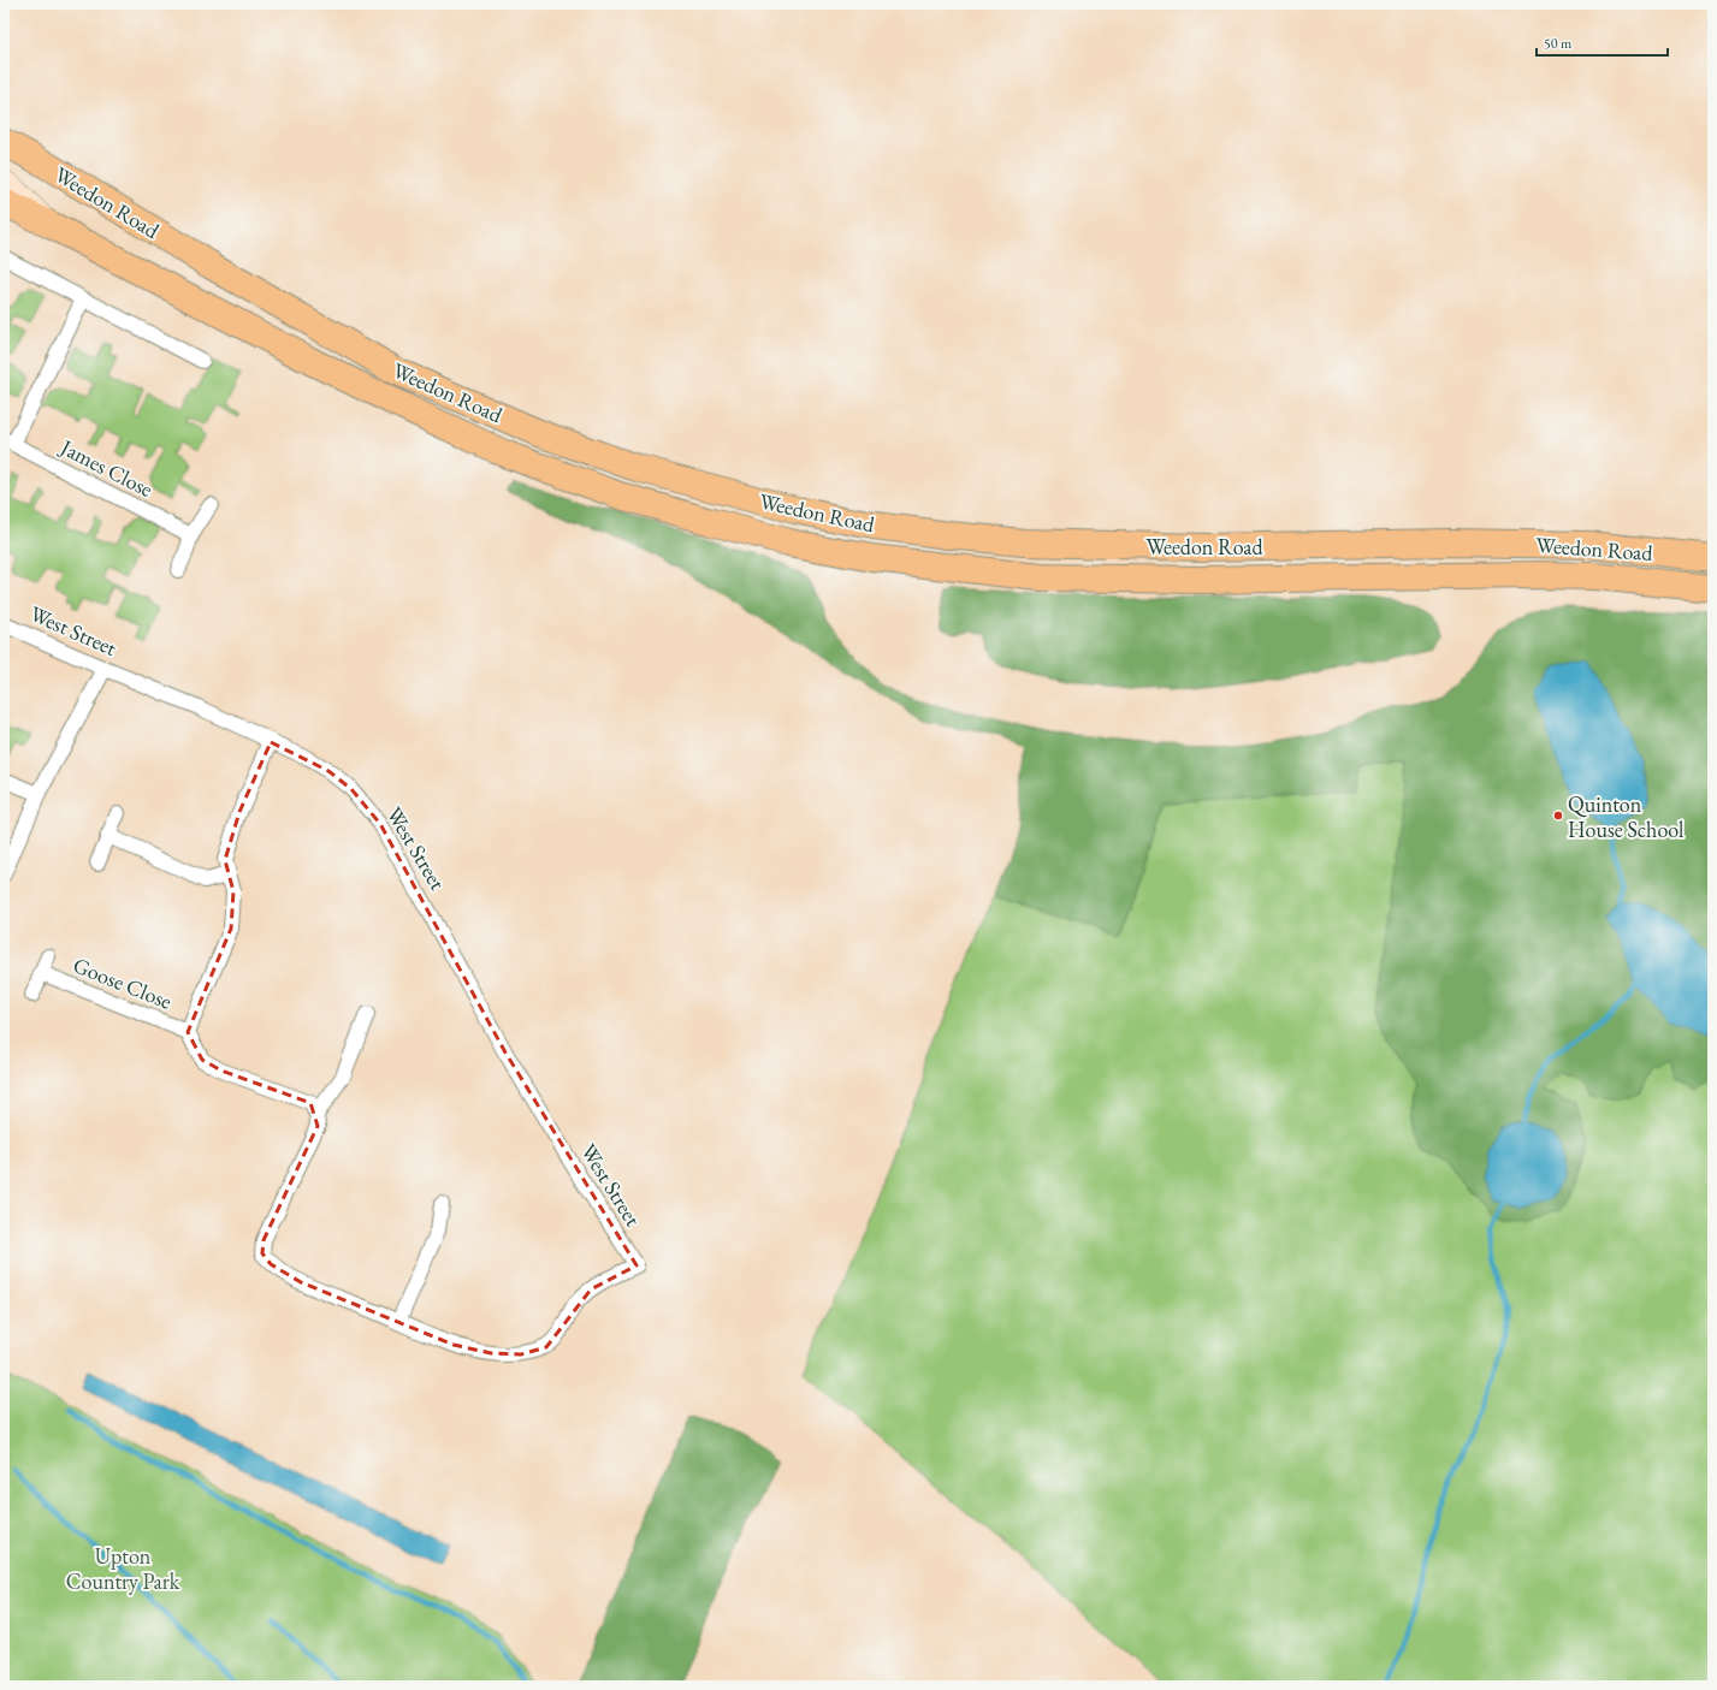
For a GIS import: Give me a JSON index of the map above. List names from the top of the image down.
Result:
{
  "streets": {
    "highway": ["Weedon Road"],
    "street": ["James Close", "West Street", "Goose Close"]
  },
  "parks": ["Upton Country Park"],
  "places": ["Quinton House School"],
  "scale_bar": "50 m"
}
